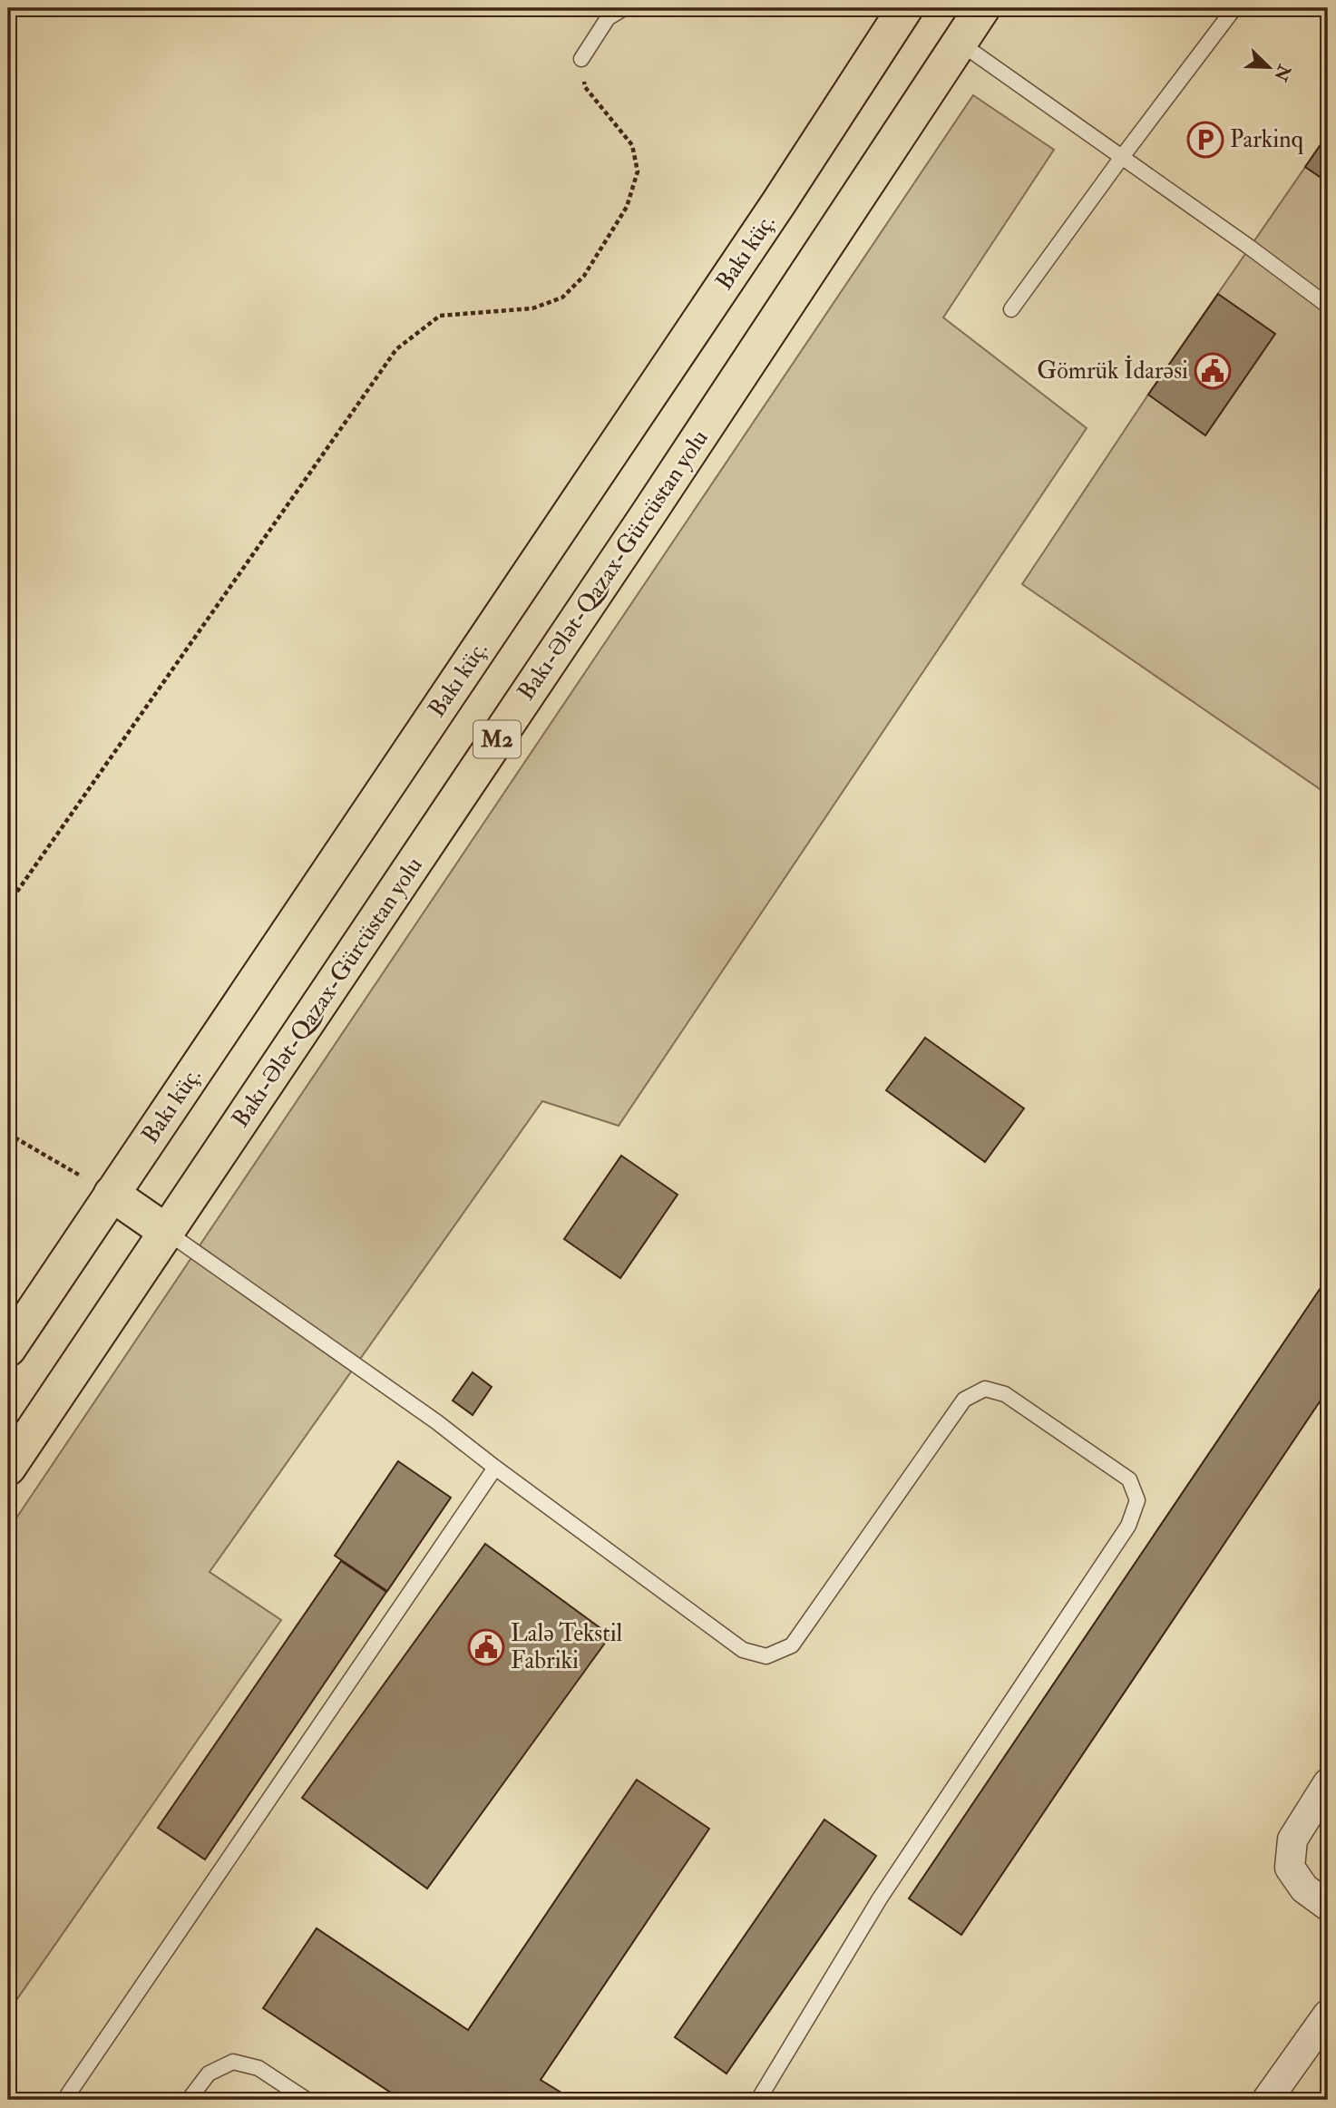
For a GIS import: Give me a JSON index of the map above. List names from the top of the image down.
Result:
{
  "streets": {
    "highway": ["Bakı küç.", "Bakı-Ələt-Qazax-Gürcüstan yolu", "M2"]
  },
  "places": {
    "parking": ["Parkinq"],
    "public building": ["Gömrük İdarəsi", "Lalə Tekstil Fabriki"]
  },
  "north": "bottom right"
}
